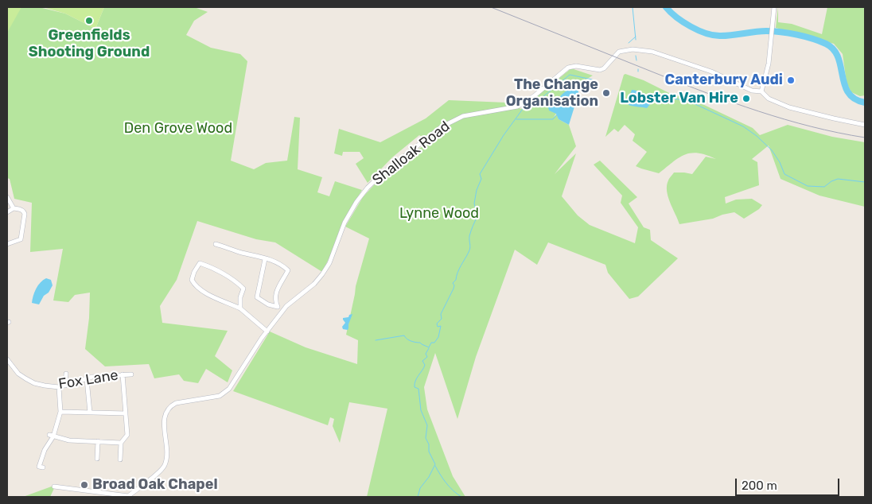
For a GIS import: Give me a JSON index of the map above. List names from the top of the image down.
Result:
{
  "streets": {
    "street": ["Shalloak Road", "Fox Lane"]
  },
  "parks": ["Den Grove Wood", "Lynne Wood"],
  "places": [
    "Greenfields Shooting Ground",
    "Canterbury Audi",
    "The Change Organisation",
    "Lobster Van Hire",
    "Broad Oak Chapel"
  ],
  "scale_bar": "200 m"
}
